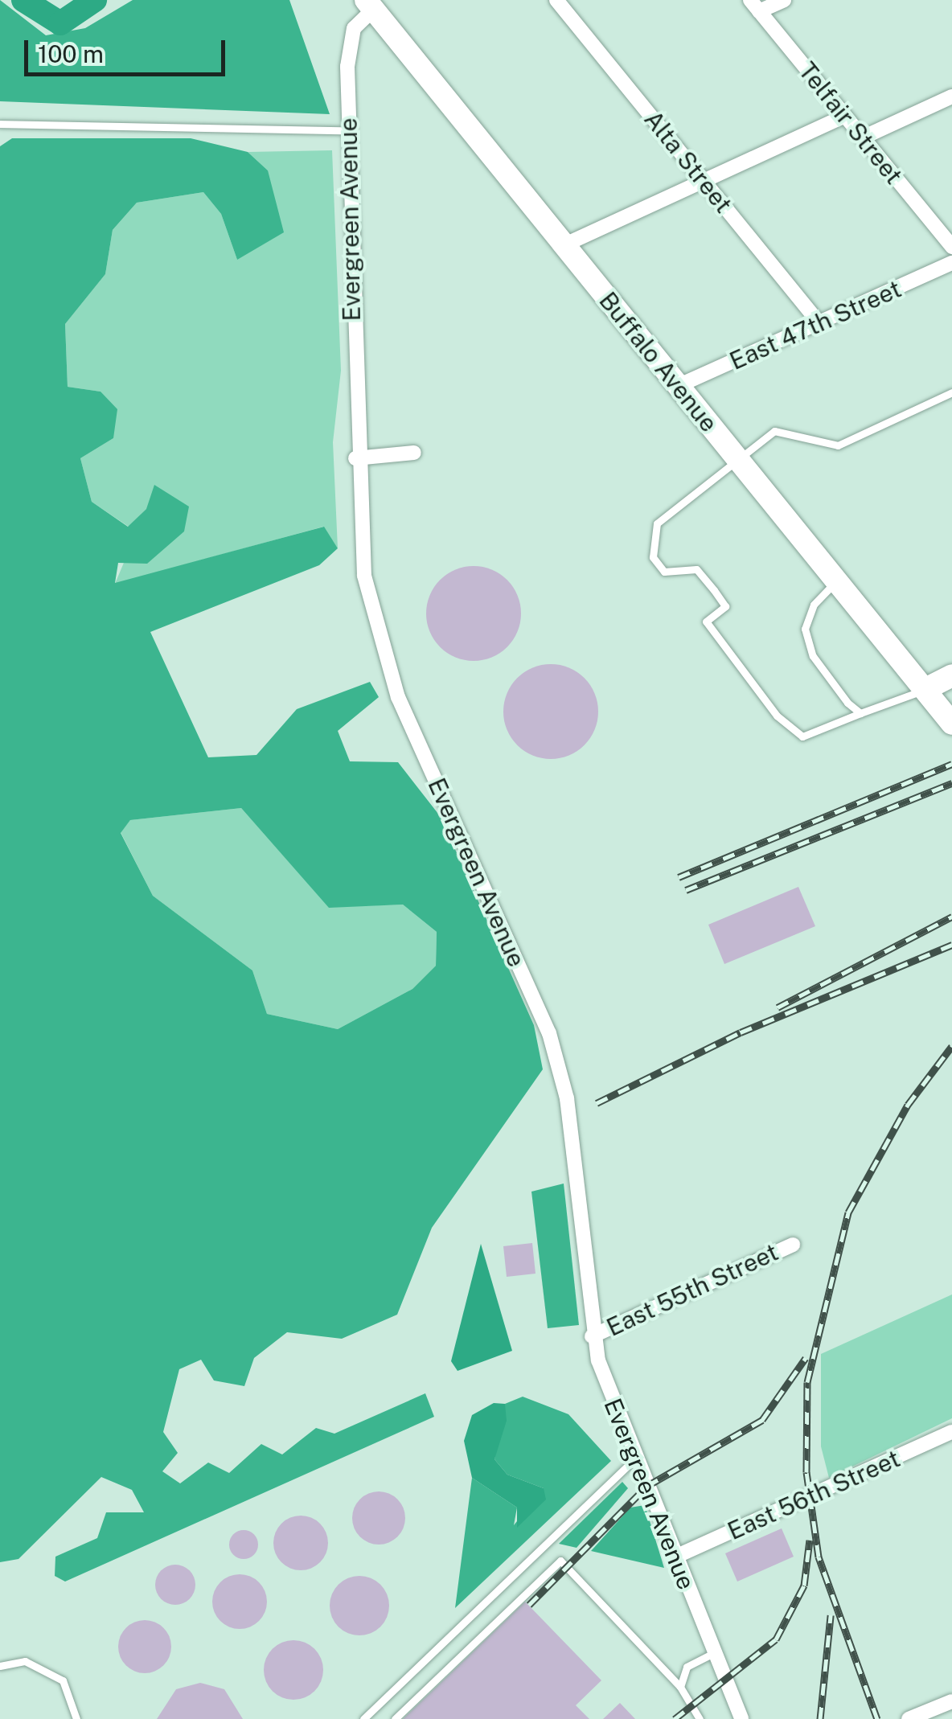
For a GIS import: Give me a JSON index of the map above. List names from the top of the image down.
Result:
{
  "streets": {
    "street": [
      "Telfair Street",
      "Alta Street",
      "Evergreen Avenue",
      "East 47th Street",
      "Buffalo Avenue",
      "East 55th Street",
      "East 56th Street"
    ]
  },
  "crossings": [
    ["Alta Street", "East 47th Street"],
    ["Evergreen Avenue", "Buffalo Avenue"],
    ["Evergreen Avenue", "East 55th Street"],
    ["Evergreen Avenue", "East 56th Street"],
    ["East 47th Street", "Buffalo Avenue"]
  ],
  "scale_bar": "100 m"
}
